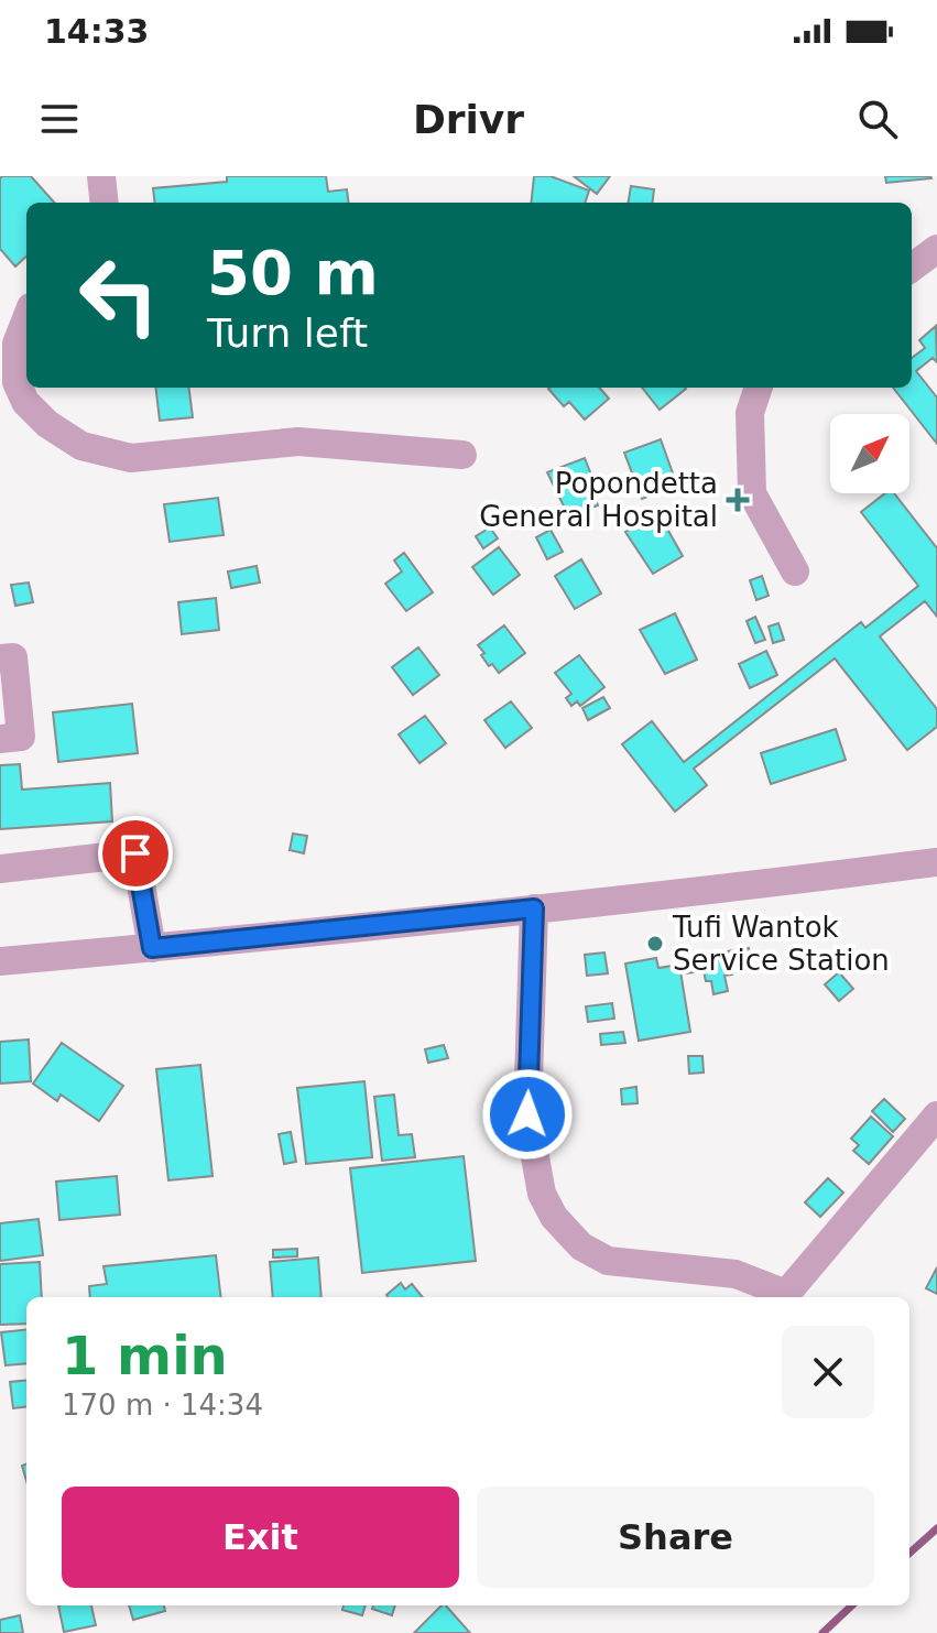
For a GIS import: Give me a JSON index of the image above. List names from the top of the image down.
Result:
{
  "places": {
    "health": ["Popondetta General Hospital"],
    "other": ["Tufi Wantok Service Station"]
  },
  "north": "top right",
  "page": {
    "status": "14:33",
    "header": "Drivr",
    "turn": ["50 m", "Turn left"],
    "heading": ["1 min", "170 m · 14:34"],
    "buttons": ["Exit", "Share"]
  }
}
